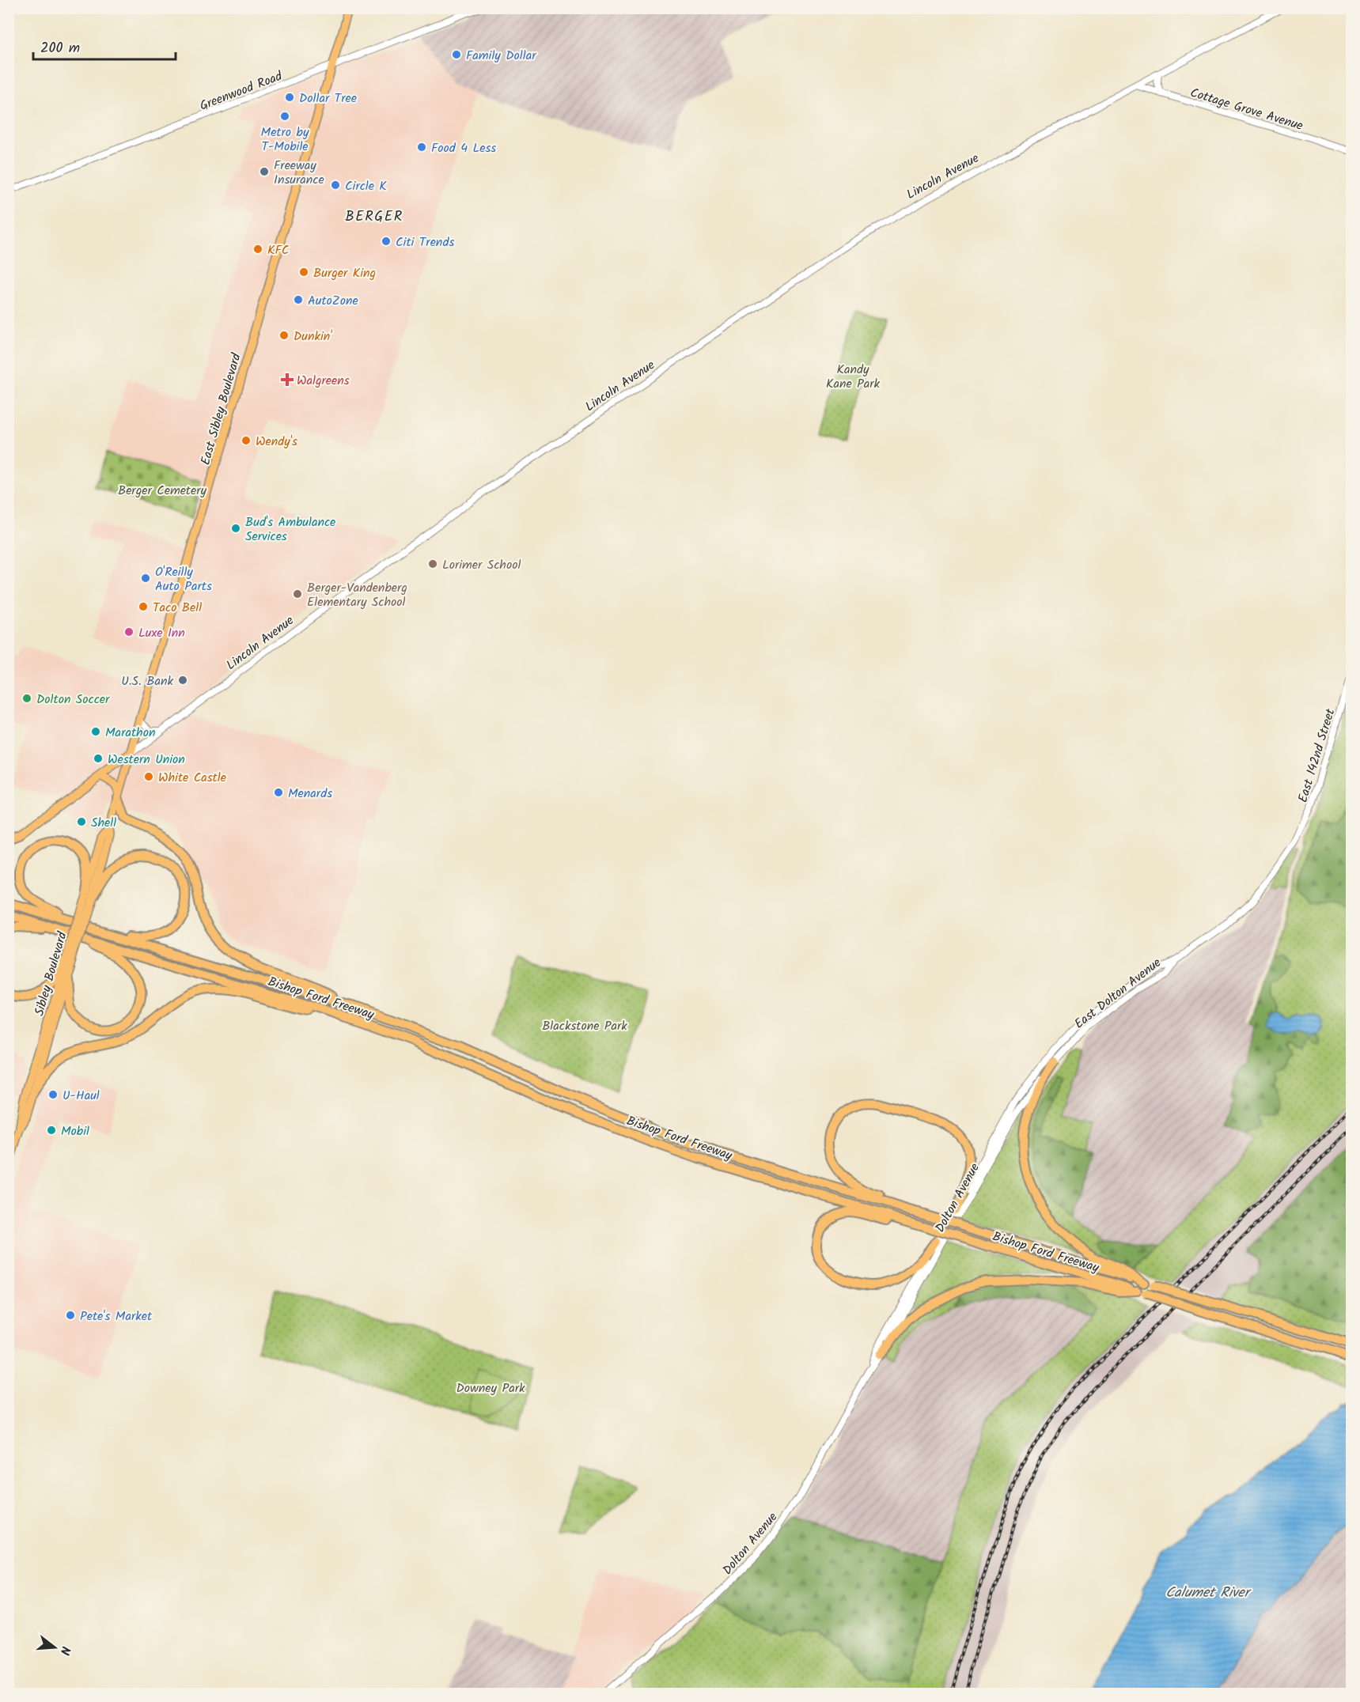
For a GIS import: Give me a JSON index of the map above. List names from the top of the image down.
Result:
{
  "streets": {
    "highway": ["Bishop Ford Freeway"],
    "main road": ["Lincoln Avenue", "East Sibley Boulevard", "Sibley Boulevard"],
    "street": [
      "Greenwood Road",
      "Cottage Grove Avenue",
      "East 142nd Street",
      "East Dolton Avenue",
      "Dolton Avenue"
    ]
  },
  "crossings": [
    ["Greenwood Road", "East Sibley Boulevard"],
    ["Cottage Grove Avenue", "Lincoln Avenue"],
    ["Lincoln Avenue", "East Sibley Boulevard"],
    ["East Sibley Boulevard", "Sibley Boulevard"],
    ["East 142nd Street", "East Dolton Avenue"],
    ["East Dolton Avenue", "Dolton Avenue"]
  ],
  "districts": ["BERGER"],
  "water": ["Calumet River"],
  "parks": [
    "Kandy Kane Park",
    "Berger Cemetery",
    "Blackstone Park",
    "Downey Park"
  ],
  "places": {
    "other": [
      "Family Dollar",
      "Dollar Tree",
      "Metro by T-Mobile",
      "Food 4 Less",
      "Freeway Insurance",
      "Circle K",
      "Citi Trends",
      "KFC",
      "Burger King",
      "AutoZone",
      "Dunkin'",
      "Wendy's",
      "Bud's Ambulance Services",
      "Lorimer School",
      "O'Reilly Auto Parts",
      "Berger-Vandenberg Elementary School",
      "Taco Bell",
      "Luxe Inn",
      "U.S. Bank",
      "Dolton Soccer",
      "Marathon",
      "Western Union",
      "White Castle",
      "Menards",
      "Shell",
      "U-Haul",
      "Mobil",
      "Pete's Market"
    ],
    "health": ["Walgreens"]
  },
  "scale_bar": "200 m",
  "north": "right"
}
